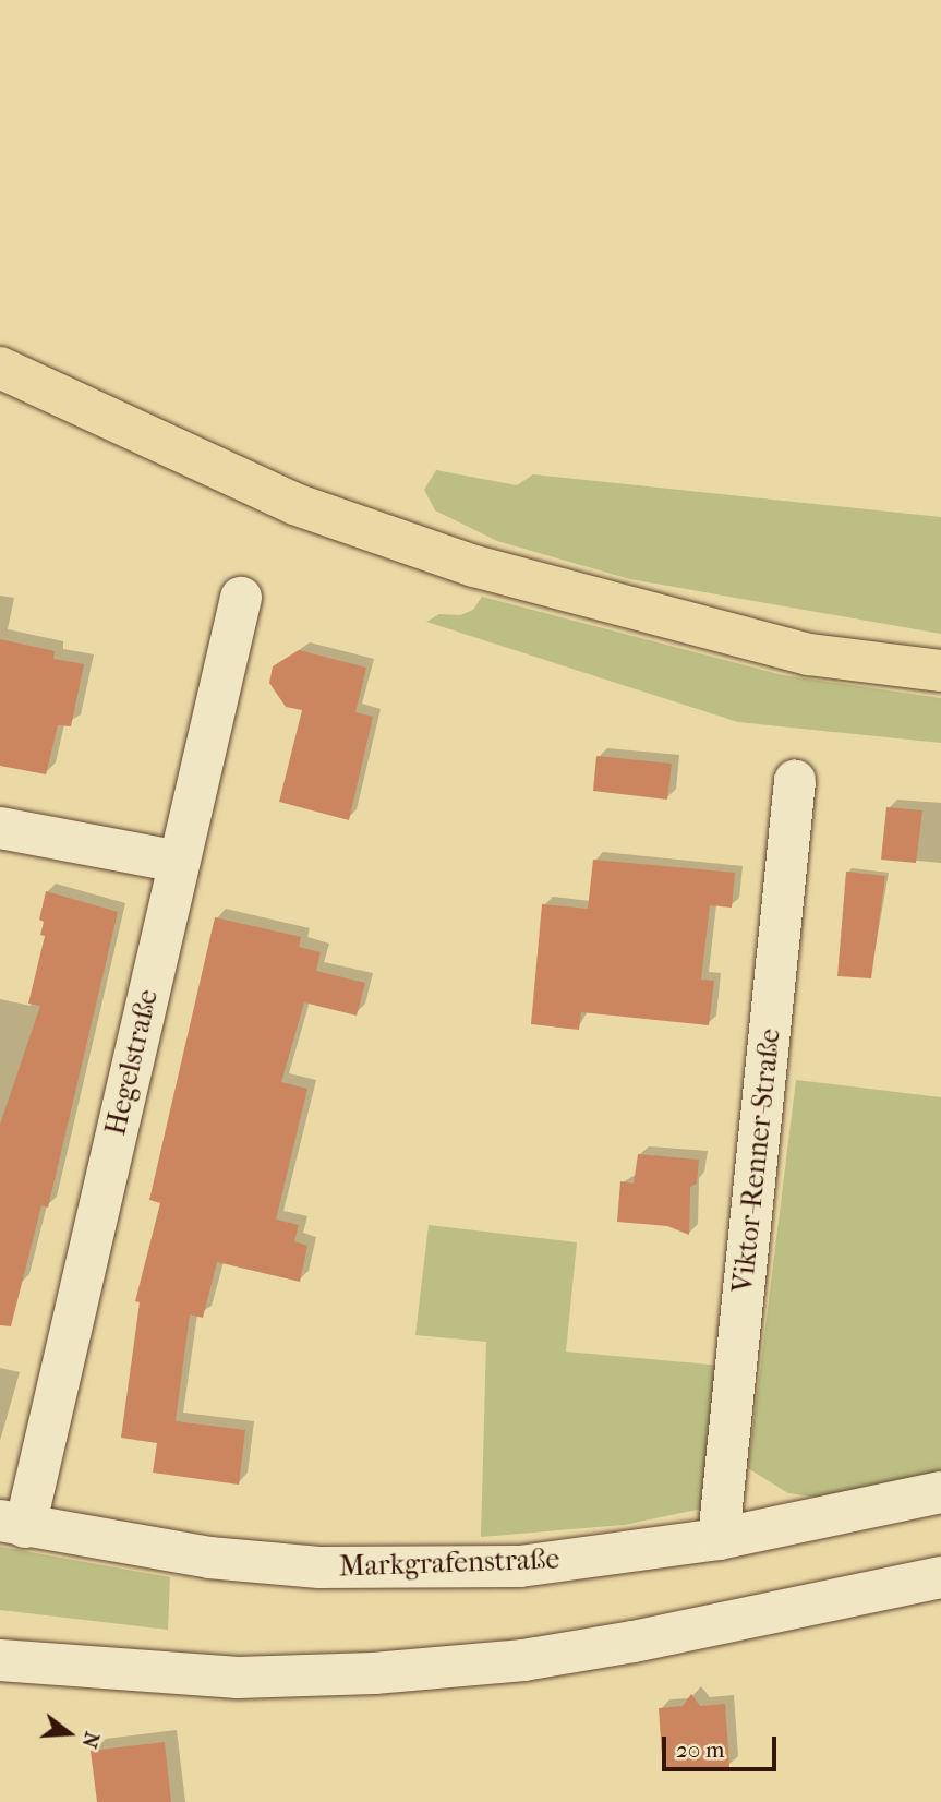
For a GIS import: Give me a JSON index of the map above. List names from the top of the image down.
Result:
{
  "streets": {
    "street": ["Hegelstraße", "Viktor-Renner-Straße", "Markgrafenstraße"]
  },
  "crossings": [
    ["Hegelstraße", "Markgrafenstraße"],
    ["Viktor-Renner-Straße", "Markgrafenstraße"]
  ],
  "scale_bar": "20 m",
  "north": "right"
}
